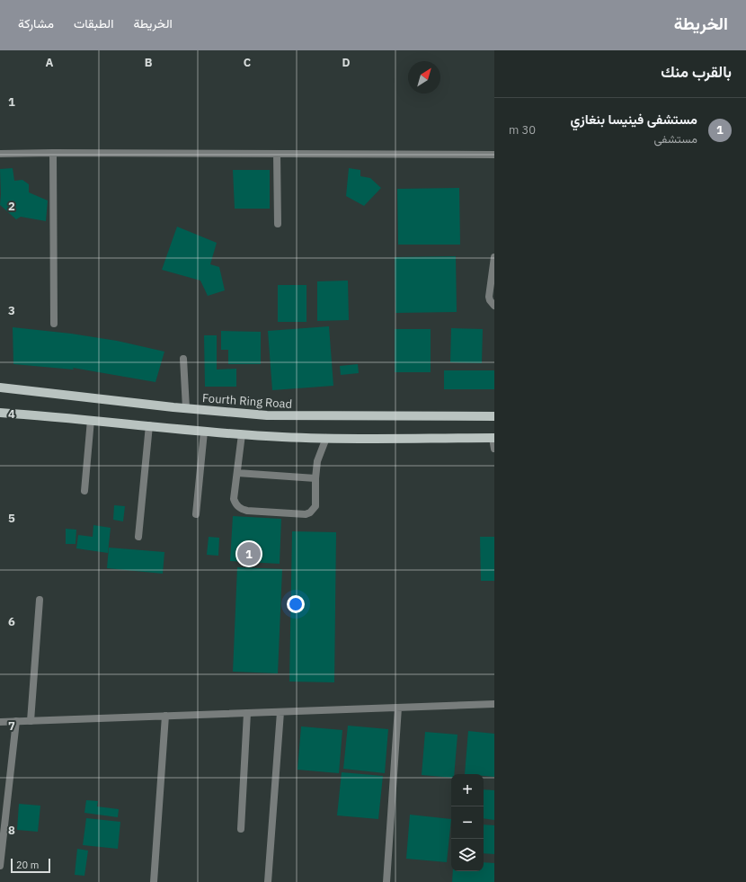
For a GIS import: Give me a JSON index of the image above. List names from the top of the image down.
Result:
{
  "streets": {
    "main road": ["Fourth Ring Road"]
  },
  "scale_bar": "20 m",
  "north": "top right",
  "page": {
    "header": "الخريطة",
    "nav": ["الخريطة", "الطبقات", "مشاركة"],
    "heading": "بالقرب منك",
    "list": [
      {
        "mark": "1",
        "name": "مستشفى فينيسا بنغازي",
        "note": "مستشفى",
        "value": "30 m"
      }
    ],
    "pins": "1",
    "map_buttons": ["+", "−"],
    "scale": "20 m"
  },
  "grid": {
    "columns": [
      "A",
      "B",
      "C",
      "D"
    ],
    "rows": [
      "1",
      "2",
      "3",
      "4",
      "5",
      "6",
      "7",
      "8"
    ]
  }
}
